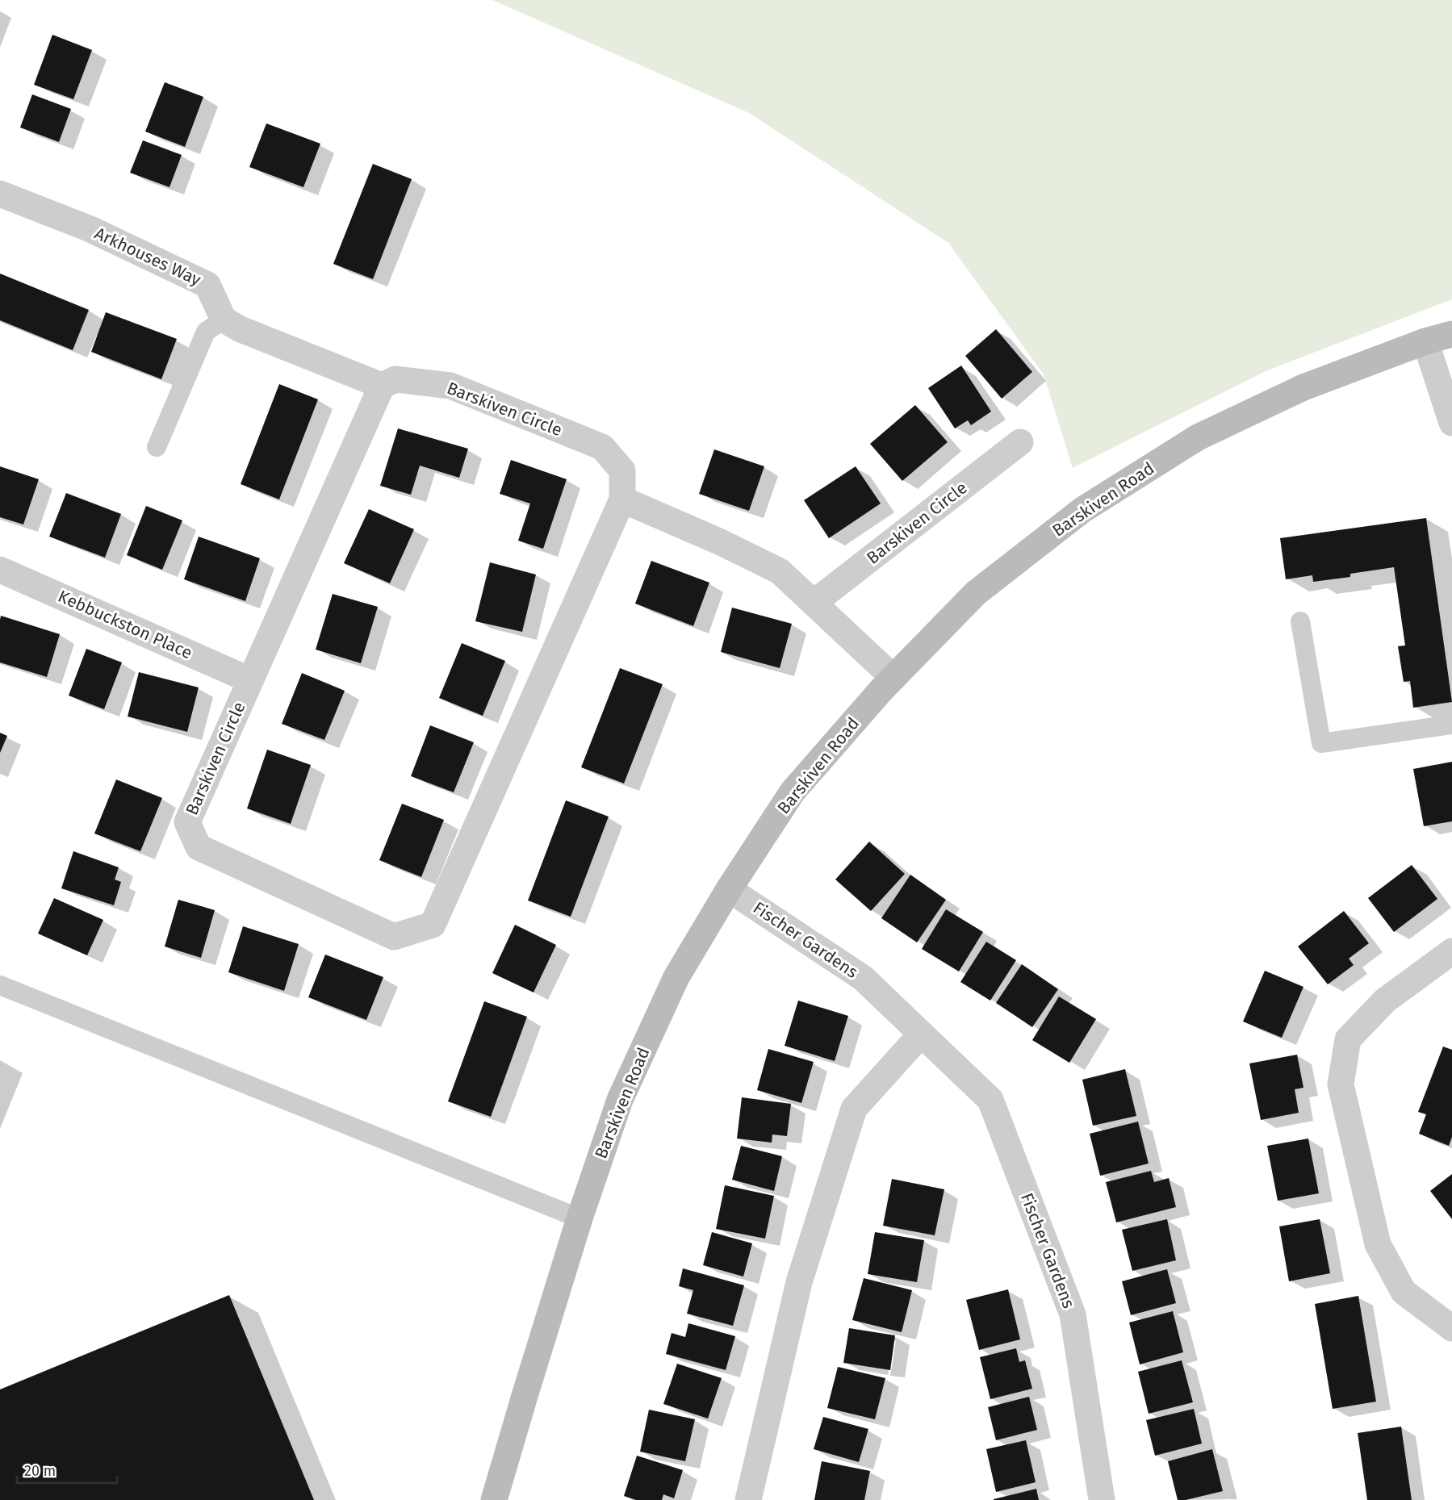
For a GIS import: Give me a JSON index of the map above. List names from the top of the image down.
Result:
{
  "streets": {
    "street": [
      "Arkhouses Way",
      "Barskiven Circle",
      "Barskiven Road",
      "Kebbuckston Place",
      "Fischer Gardens"
    ]
  },
  "crossings": [
    ["Barskiven Circle", "Kebbuckston Place"],
    ["Barskiven Road", "Fischer Gardens"]
  ],
  "scale_bar": "20 m"
}
